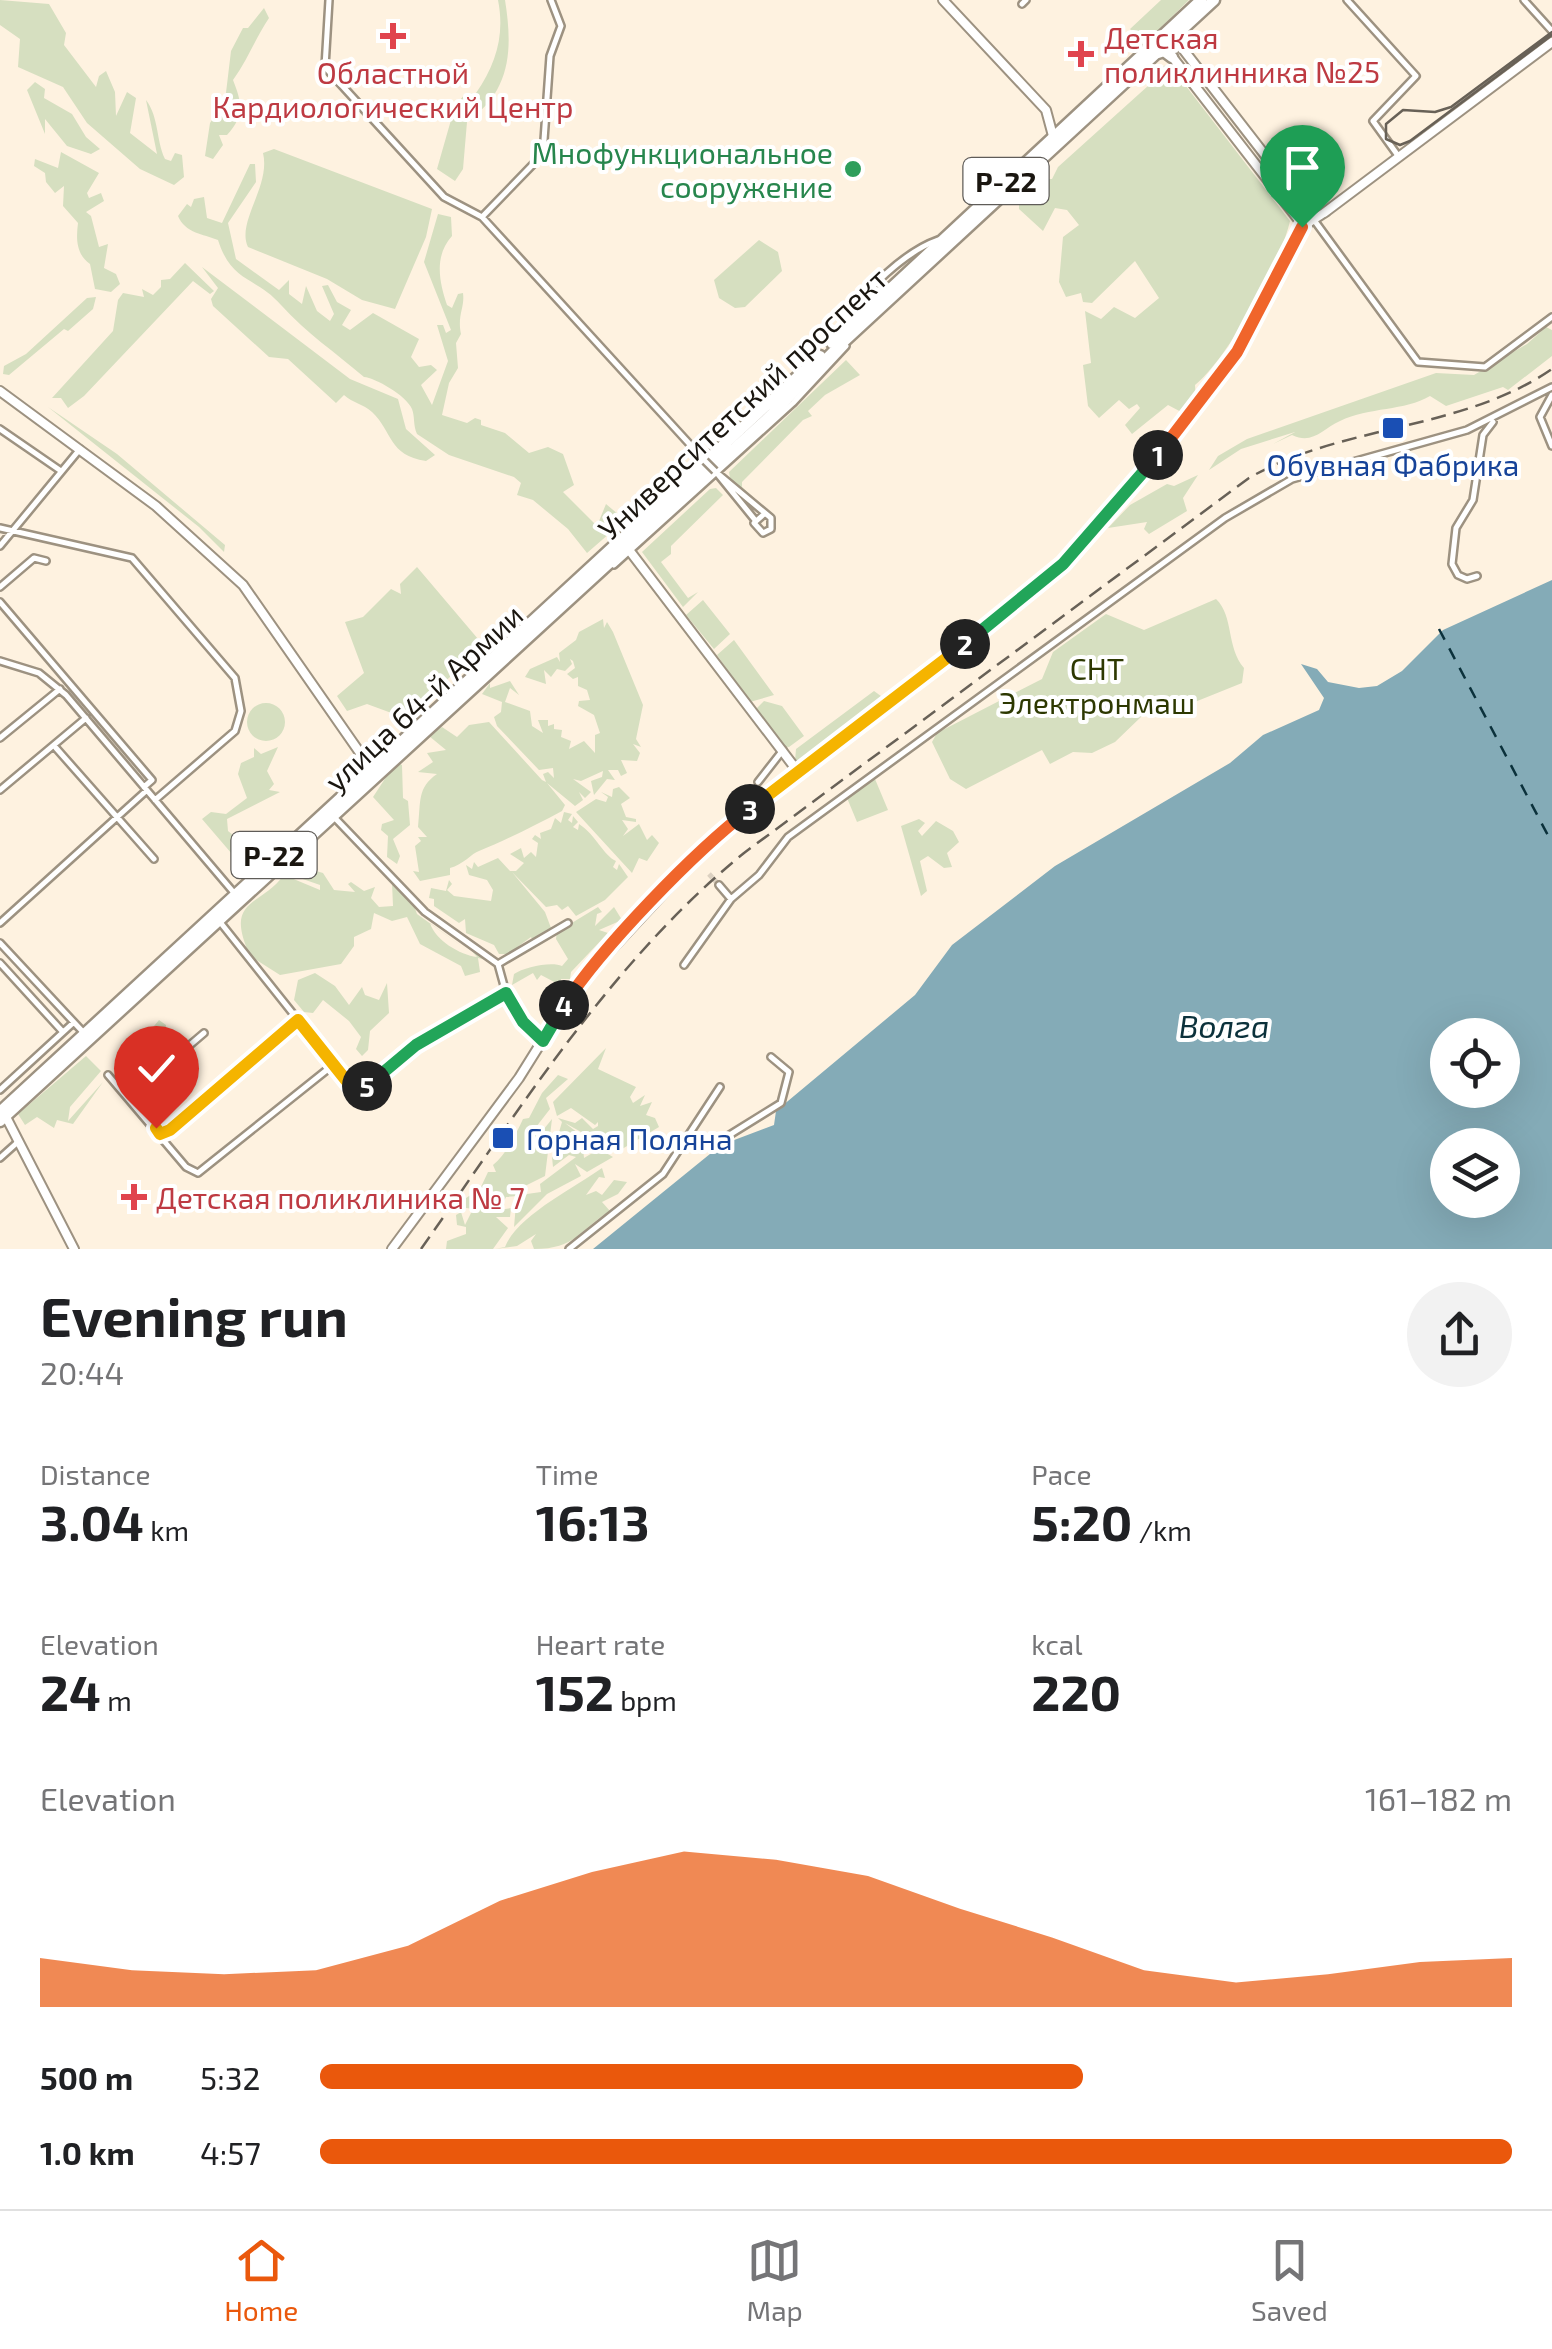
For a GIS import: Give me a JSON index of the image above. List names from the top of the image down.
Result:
{
  "streets": {
    "highway": ["Р-22", "Университетский проспект", "улица 64-й Армии"]
  },
  "crossings": [
    ["Университетский проспект", "улица 64-й Армии"]
  ],
  "water": ["Волга"],
  "parks": ["СНТ Электронмаш"],
  "places": {
    "health": ["Областной Кардиологический Центр", "Детская поликлинника №25", "Детская поликлиника № 7"],
    "other": ["Мнофункциональное сооружение"],
    "transit": ["Обувная Фабрика", "Горная Поляна"]
  },
  "page": {
    "pins": [
      "1",
      "2",
      "3",
      "4",
      "5"
    ],
    "heading": ["Evening run", "20:44"],
    "stats": [
      ["Distance", "3.04 km"],
      ["Time", "16:13"],
      ["Pace", "5:20 /km"],
      ["Elevation", "24 m"],
      ["Heart rate", "152 bpm"],
      ["kcal", "220"]
    ],
    "chart": ["Elevation", "161–182 m"],
    "list": [
      {
        "name": "500 m",
        "note": "5:32"
      },
      {
        "name": "1.0 km",
        "note": "4:57"
      }
    ],
    "tabs": ["Home", "Map", "Saved"]
  }
}
